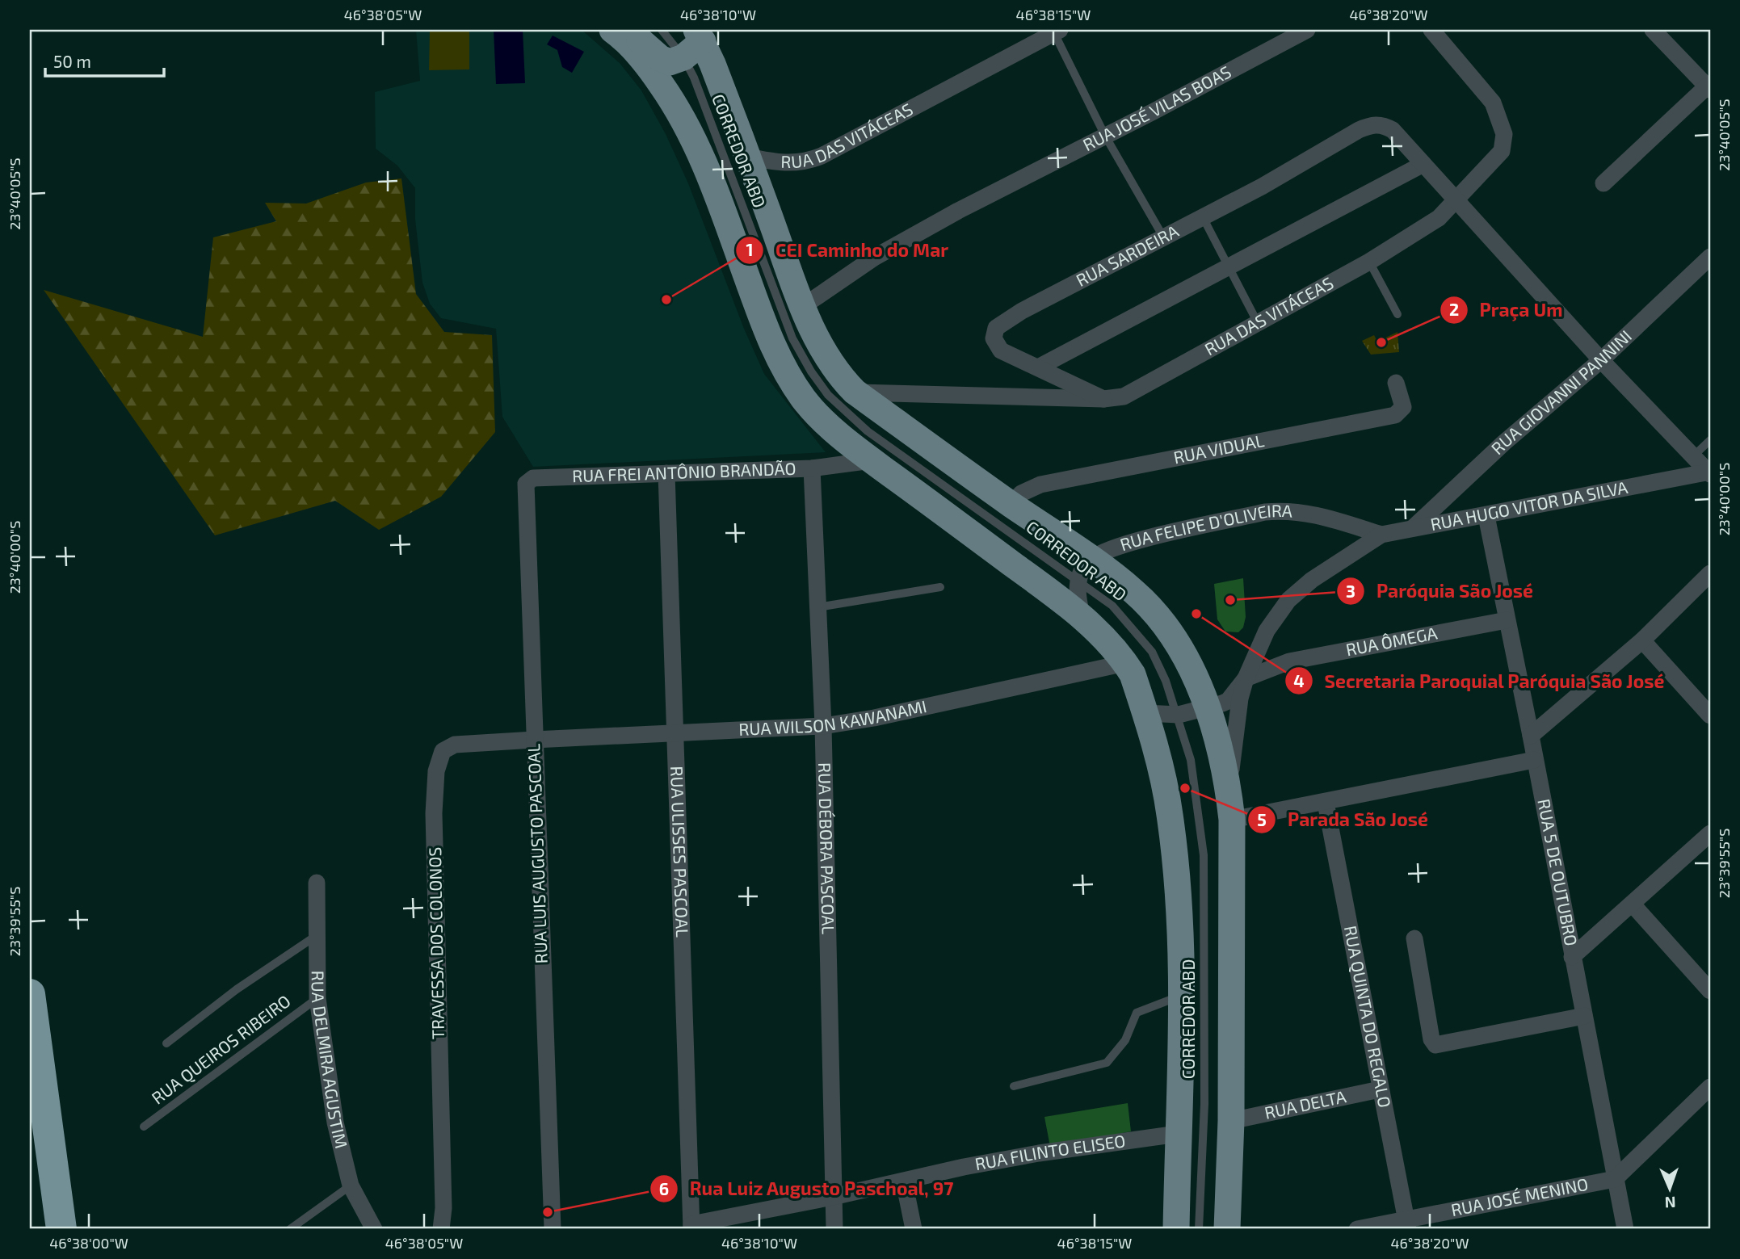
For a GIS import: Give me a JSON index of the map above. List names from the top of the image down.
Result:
{
  "streets": {
    "street": [
      "RUA JOSÉ VILAS BOAS",
      "RUA DAS VITÁCEAS",
      "RUA SARDEIRA",
      "RUA GIOVANNI PANNINI",
      "RUA VIDUAL",
      "RUA FREI ANTÔNIO BRANDÃO",
      "RUA HUGO VITOR DA SILVA",
      "RUA FELIPE D'OLIVEIRA",
      "RUA ÔMEGA",
      "RUA WILSON KAWANAMI",
      "RUA DÉBORA PASCOAL",
      "RUA ULISSES PASCOAL",
      "RUA LUIS AUGUSTO PASCOAL",
      "RUA 5 DE OUTUBRO",
      "TRAVESSA DOS COLONOS",
      "RUA QUINTA DO REGALO",
      "RUA DELMIRA AGUSTIM",
      "RUA DELTA",
      "RUA FILINTO ELISEO",
      "RUA JOSÉ MENINO"
    ],
    "lane": ["CORREDOR ABD", "RUA QUEIROS RIBEIRO"]
  },
  "crossings": [
    ["RUA DAS VITÁCEAS", "RUA SARDEIRA"],
    ["CORREDOR ABD", "RUA HUGO VITOR DA SILVA"],
    ["CORREDOR ABD", "RUA FELIPE D'OLIVEIRA"],
    ["RUA GIOVANNI PANNINI", "RUA HUGO VITOR DA SILVA"],
    ["RUA FREI ANTÔNIO BRANDÃO", "RUA DÉBORA PASCOAL"],
    ["RUA FREI ANTÔNIO BRANDÃO", "RUA ULISSES PASCOAL"],
    ["RUA FREI ANTÔNIO BRANDÃO", "RUA LUIS AUGUSTO PASCOAL"],
    ["RUA HUGO VITOR DA SILVA", "RUA FELIPE D'OLIVEIRA"],
    ["RUA HUGO VITOR DA SILVA", "RUA ÔMEGA"],
    ["RUA HUGO VITOR DA SILVA", "RUA 5 DE OUTUBRO"],
    ["RUA ÔMEGA", "RUA 5 DE OUTUBRO"],
    ["RUA WILSON KAWANAMI", "RUA DÉBORA PASCOAL"],
    ["RUA WILSON KAWANAMI", "RUA ULISSES PASCOAL"],
    ["RUA WILSON KAWANAMI", "RUA LUIS AUGUSTO PASCOAL"],
    ["RUA WILSON KAWANAMI", "TRAVESSA DOS COLONOS"],
    ["RUA DÉBORA PASCOAL", "RUA FILINTO ELISEO"],
    ["RUA ULISSES PASCOAL", "RUA FILINTO ELISEO"],
    ["RUA LUIS AUGUSTO PASCOAL", "TRAVESSA DOS COLONOS"],
    ["RUA 5 DE OUTUBRO", "RUA JOSÉ MENINO"],
    ["RUA QUINTA DO REGALO", "RUA DELTA"],
    ["RUA QUINTA DO REGALO", "RUA JOSÉ MENINO"],
    ["RUA QUEIROS RIBEIRO", "RUA DELMIRA AGUSTIM"]
  ],
  "places": [
    "CEI Caminho do Mar",
    "Praça Um",
    "Paróquia São José",
    "Secretaria Paroquial Paróquia São José",
    "Parada São José",
    "Rua Luiz Augusto Paschoal, 97"
  ],
  "scale_bar": "50 m",
  "north": "bottom",
  "coordinates": [
    "46°38'05\"W",
    "46°38'10\"W",
    "46°38'15\"W",
    "46°38'20\"W",
    "23°40'05\"S",
    "23°40'00\"S",
    "23°39'55\"S",
    "46°38'00\"W"
  ]
}
